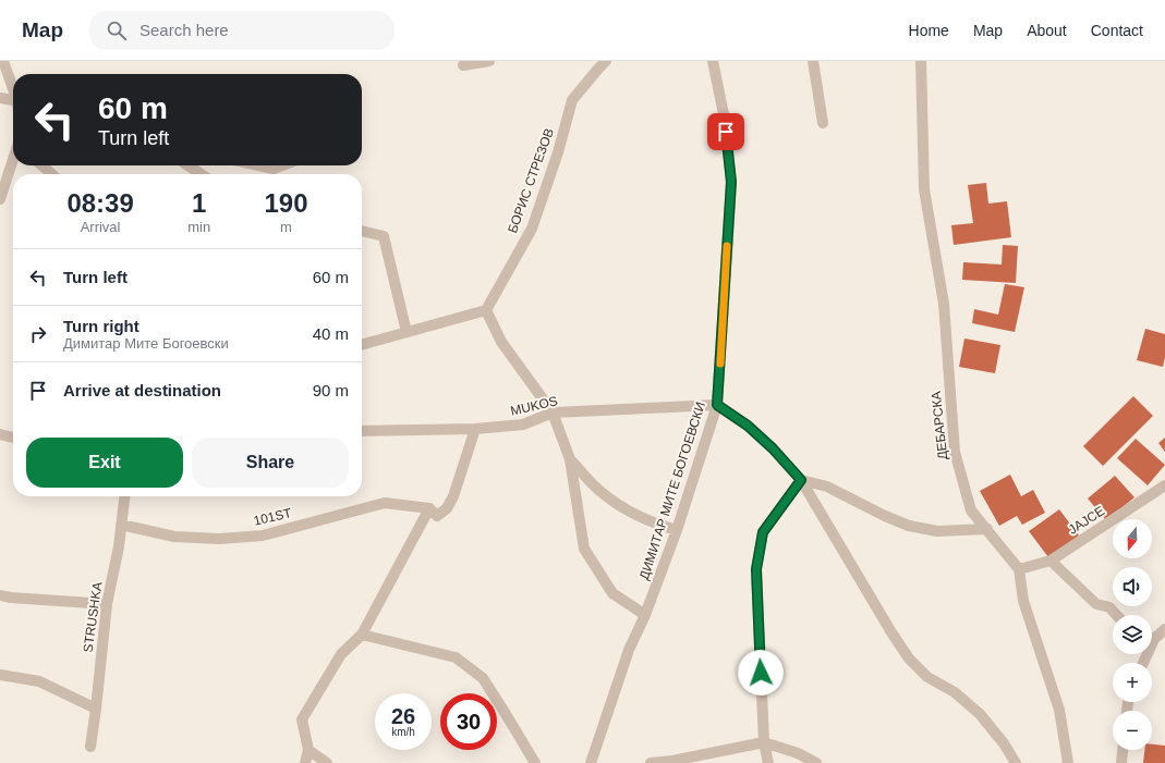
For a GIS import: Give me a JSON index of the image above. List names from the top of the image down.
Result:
{
  "streets": {
    "street": [
      "БОРИС СТРЕЗОВ",
      "MUKOS",
      "ДЕБАРСКА",
      "ДИМИТАР МИТЕ БОГОЕВСКИ",
      "101ST",
      "JAJCE",
      "STRUSHKA"
    ]
  },
  "crossings": [
    ["MUKOS", "ДИМИТАР МИТЕ БОГОЕВСКИ"],
    ["MUKOS", "101ST"],
    ["ДЕБАРСКА", "JAJCE"],
    ["101ST", "STRUSHKA"]
  ],
  "north": "bottom",
  "page": {
    "header": "Map",
    "search": "Search here",
    "nav": [
      "Home",
      "Map",
      "About",
      "Contact"
    ],
    "turn": ["60 m", "Turn left"],
    "eta": [
      "08:39",
      "Arrival",
      "1",
      "min",
      "190",
      "m"
    ],
    "list": [
      {
        "name": "Turn left",
        "value": "60 m"
      },
      {
        "name": "Turn right",
        "note": "Димитар Мите Богоевски",
        "value": "40 m"
      },
      {
        "name": "Arrive at destination",
        "value": "90 m"
      }
    ],
    "buttons": ["Exit", "Share"],
    "map_buttons": ["+", "−"],
    "speed": "26 km/h",
    "limit": "30"
  }
}
